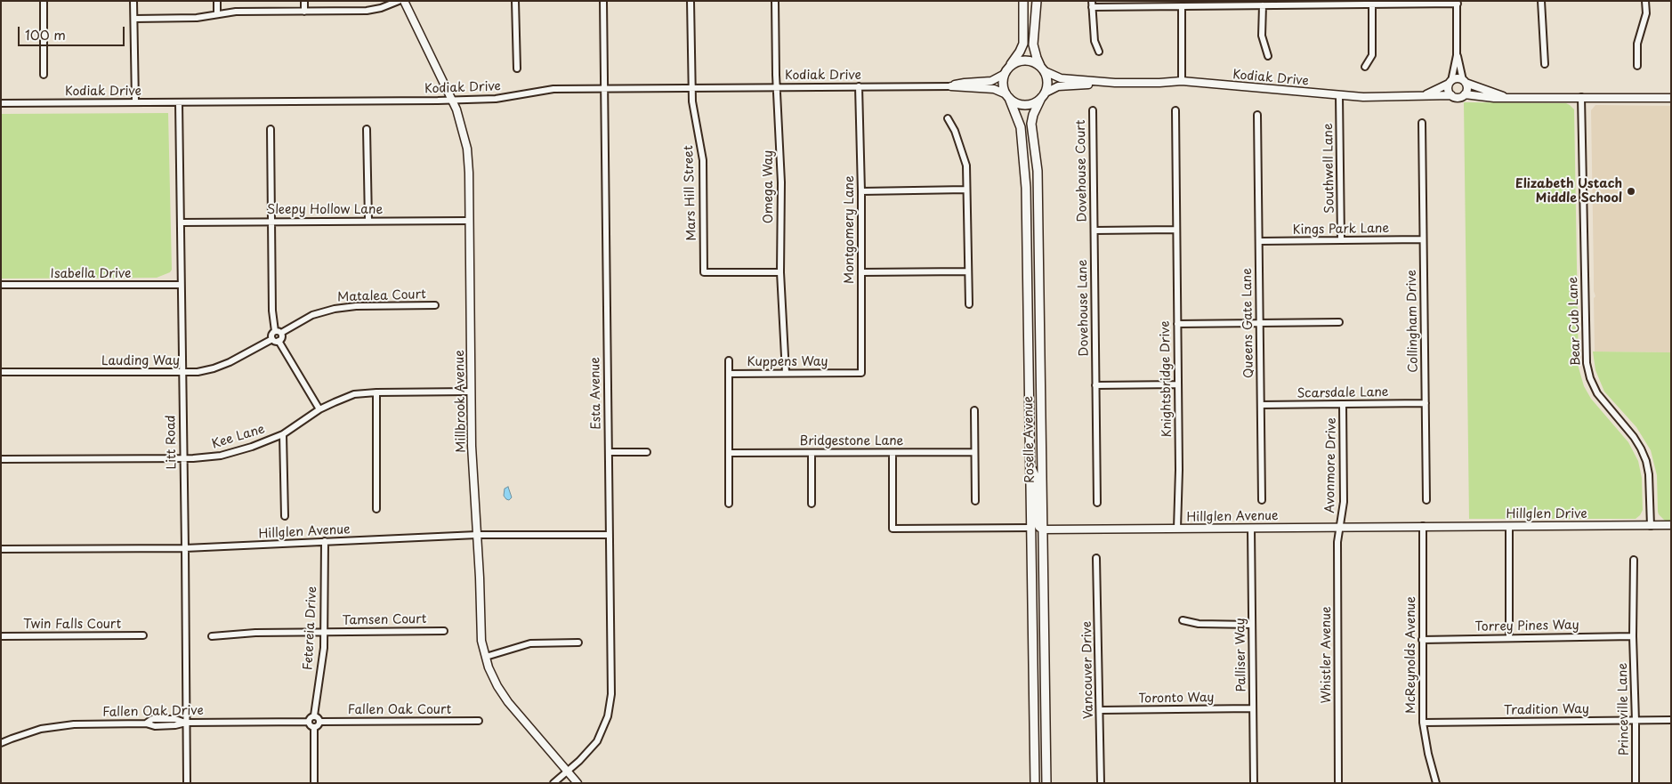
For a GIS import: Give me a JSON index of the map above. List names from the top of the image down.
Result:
{
  "streets": {
    "main road": ["Roselle Avenue"],
    "street": [
      "Kodiak Drive",
      "Southwell Lane",
      "Dovehouse Court",
      "Omega Way",
      "Mars Hill Street",
      "Sleepy Hollow Lane",
      "Montgomery Lane",
      "Kings Park Lane",
      "Isabella Drive",
      "Matalea Court",
      "Dovehouse Lane",
      "Collingham Drive",
      "Bear Cub Lane",
      "Queens Gate Lane",
      "Lauding Way",
      "Kuppens Way",
      "Knightsbridge Drive",
      "Esta Avenue",
      "Scarsdale Lane",
      "Millbrook Avenue",
      "Kee Lane",
      "Bridgestone Lane",
      "Litt Road",
      "Avonmore Drive",
      "Hillglen Drive",
      "Hillglen Avenue",
      "Tamsen Court",
      "Twin Falls Court",
      "Torrey Pines Way",
      "Fetereia Drive",
      "Palliser Way",
      "Whistler Avenue",
      "McReynolds Avenue",
      "Vancouver Drive",
      "Toronto Way",
      "Princeville Lane",
      "Fallen Oak Court",
      "Tradition Way",
      "Fallen Oak Drive"
    ]
  },
  "crossings": [
    ["Kodiak Drive", "Southwell Lane"],
    ["Kodiak Drive", "Omega Way"],
    ["Kodiak Drive", "Mars Hill Street"],
    ["Kodiak Drive", "Montgomery Lane"],
    ["Kodiak Drive", "Esta Avenue"],
    ["Kodiak Drive", "Millbrook Avenue"],
    ["Kodiak Drive", "Roselle Avenue"],
    ["Kodiak Drive", "Litt Road"],
    ["Southwell Lane", "Kings Park Lane"],
    ["Dovehouse Court", "Dovehouse Lane"],
    ["Omega Way", "Mars Hill Street"],
    ["Omega Way", "Kuppens Way"],
    ["Sleepy Hollow Lane", "Millbrook Avenue"],
    ["Sleepy Hollow Lane", "Litt Road"],
    ["Montgomery Lane", "Kuppens Way"],
    ["Kings Park Lane", "Collingham Drive"],
    ["Kings Park Lane", "Queens Gate Lane"],
    ["Isabella Drive", "Litt Road"],
    ["Matalea Court", "Lauding Way"],
    ["Collingham Drive", "Scarsdale Lane"],
    ["Bear Cub Lane", "Hillglen Drive"],
    ["Queens Gate Lane", "Scarsdale Lane"],
    ["Lauding Way", "Litt Road"],
    ["Knightsbridge Drive", "Hillglen Avenue"],
    ["Esta Avenue", "Millbrook Avenue"],
    ["Esta Avenue", "Hillglen Avenue"],
    ["Scarsdale Lane", "Avonmore Drive"],
    ["Millbrook Avenue", "Kee Lane"],
    ["Millbrook Avenue", "Hillglen Avenue"],
    ["Kee Lane", "Litt Road"],
    ["Roselle Avenue", "Hillglen Avenue"],
    ["Litt Road", "Hillglen Avenue"],
    ["Litt Road", "Fallen Oak Drive"],
    ["Avonmore Drive", "Hillglen Avenue"],
    ["Avonmore Drive", "Whistler Avenue"],
    ["Hillglen Drive", "Hillglen Avenue"],
    ["Hillglen Drive", "McReynolds Avenue"],
    ["Hillglen Avenue", "Fetereia Drive"],
    ["Hillglen Avenue", "Palliser Way"],
    ["Hillglen Avenue", "Whistler Avenue"],
    ["Hillglen Avenue", "McReynolds Avenue"],
    ["Tamsen Court", "Fetereia Drive"],
    ["Torrey Pines Way", "McReynolds Avenue"],
    ["Torrey Pines Way", "Princeville Lane"],
    ["Fetereia Drive", "Fallen Oak Court"],
    ["Fetereia Drive", "Fallen Oak Drive"],
    ["Palliser Way", "Toronto Way"],
    ["McReynolds Avenue", "Tradition Way"],
    ["Vancouver Drive", "Toronto Way"],
    ["Princeville Lane", "Tradition Way"],
    ["Fallen Oak Court", "Fallen Oak Drive"]
  ],
  "places": ["Elizabeth Ustach Middle School"],
  "scale_bar": "100 m"
}
